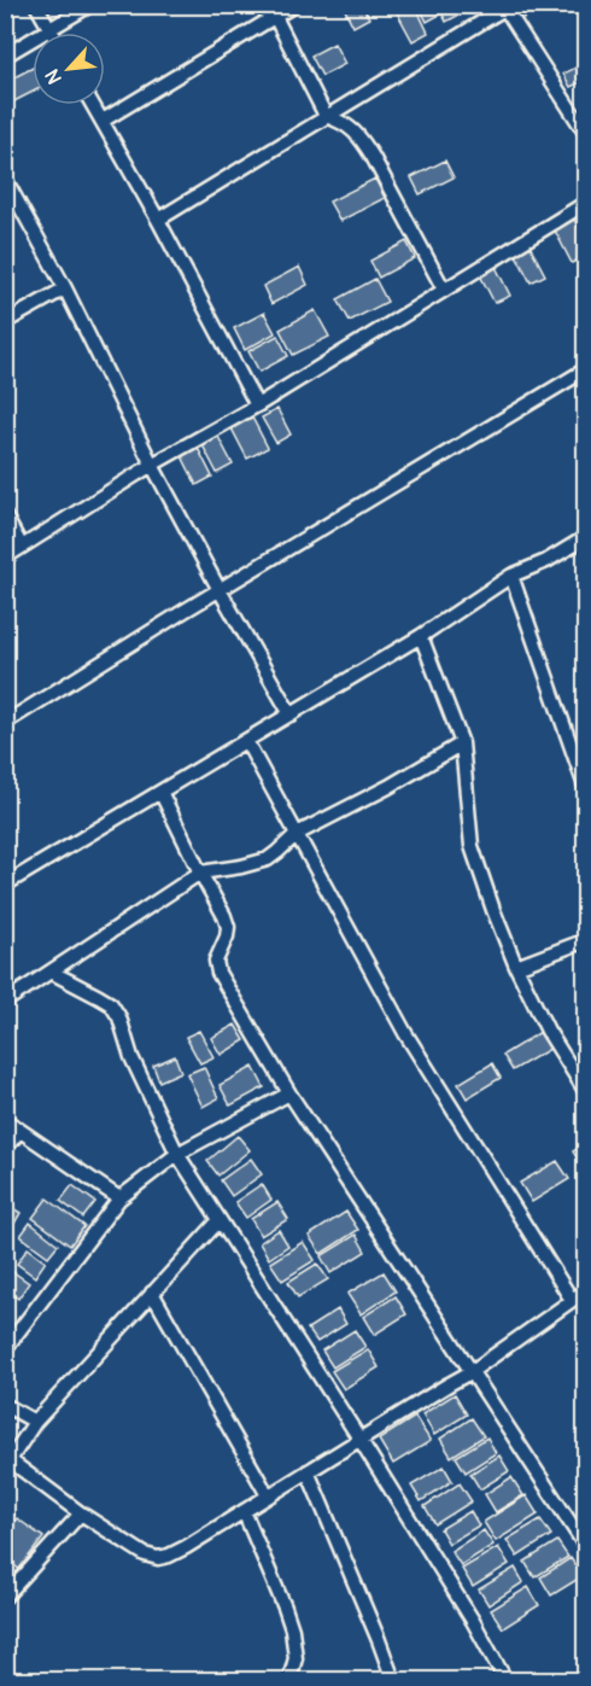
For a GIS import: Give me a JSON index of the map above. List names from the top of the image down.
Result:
{
  "north": "bottom left"
}
